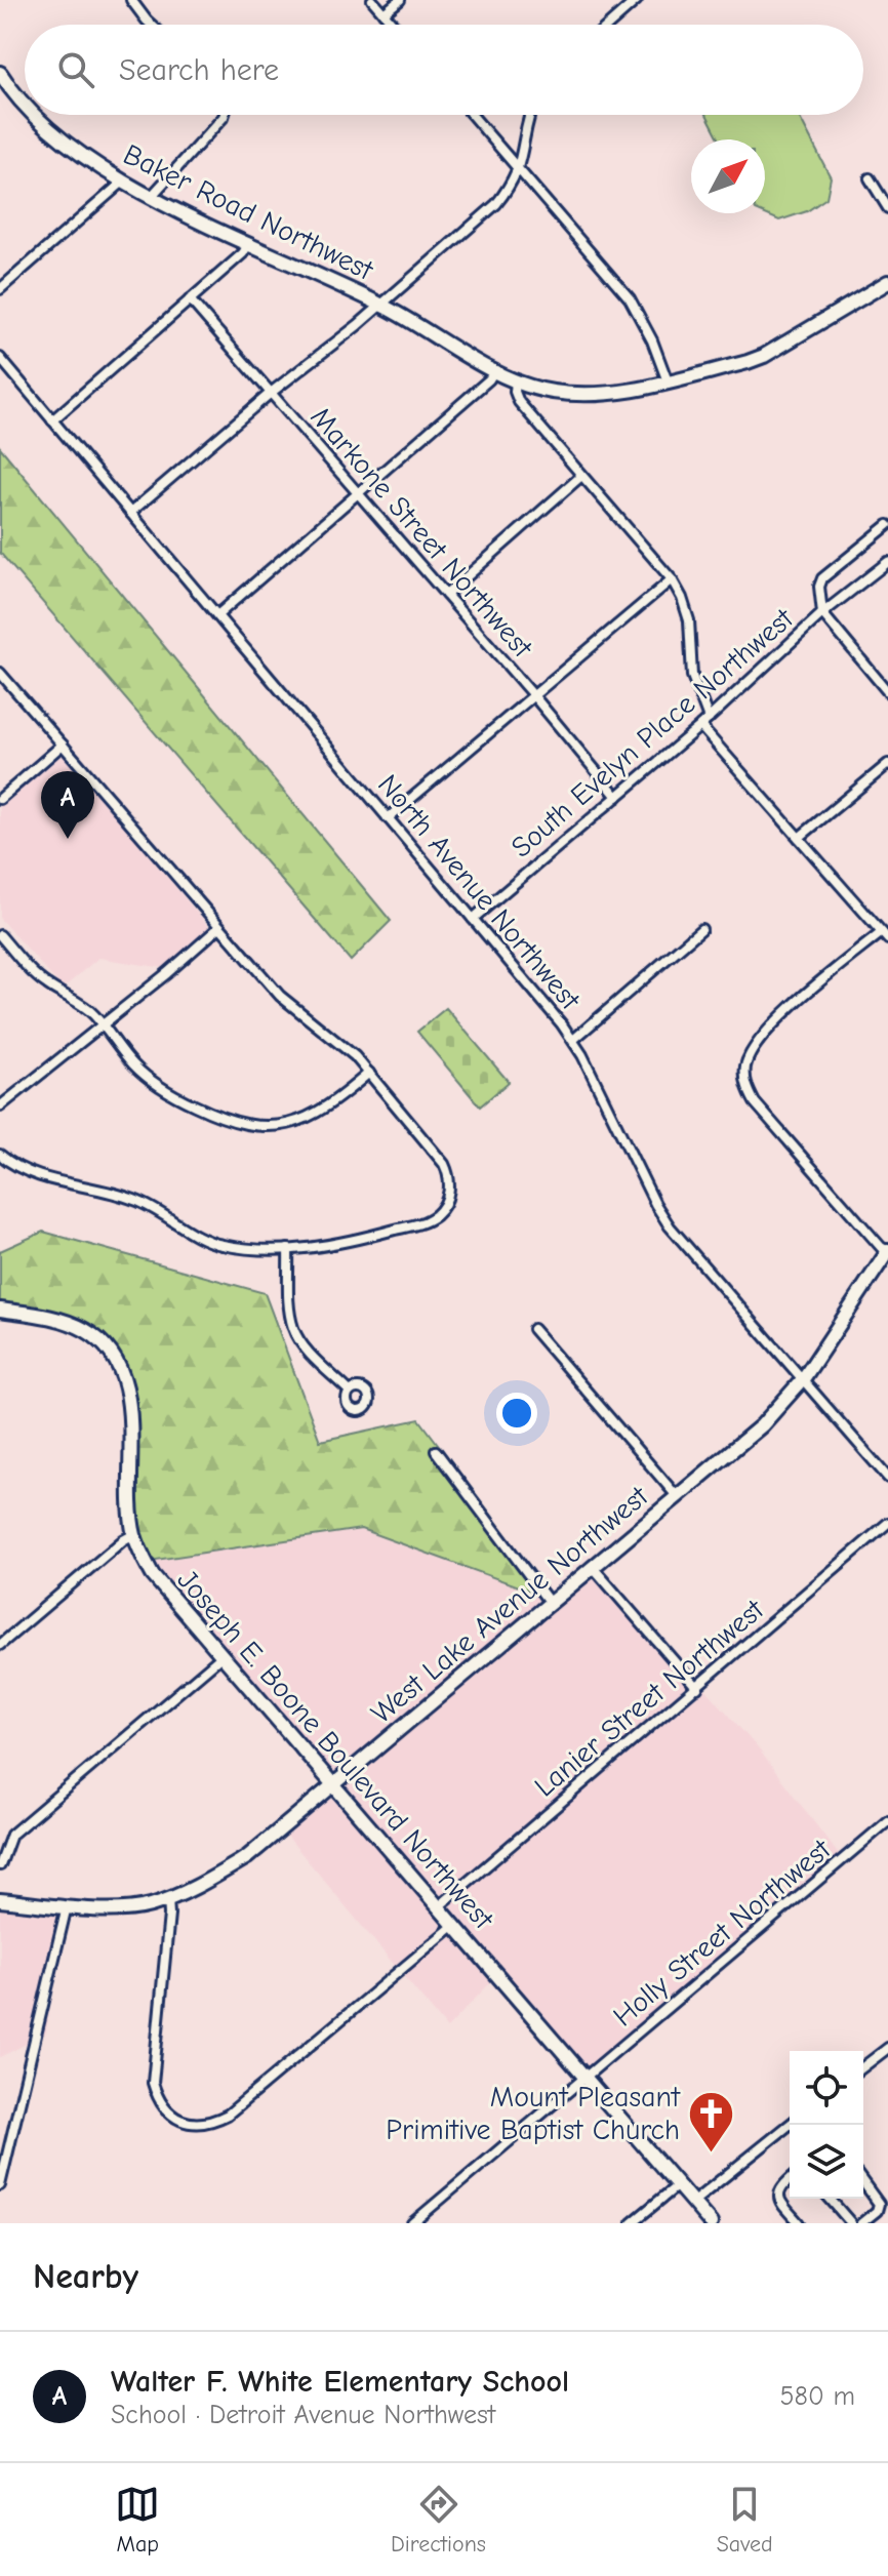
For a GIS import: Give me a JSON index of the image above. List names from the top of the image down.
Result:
{
  "streets": {
    "street": [
      "Baker Road Northwest",
      "Markone Street Northwest",
      "South Evelyn Place Northwest",
      "North Avenue Northwest",
      "West Lake Avenue Northwest",
      "Lanier Street Northwest",
      "Joseph E. Boone Boulevard Northwest",
      "Holly Street Northwest"
    ]
  },
  "crossings": [
    ["Markone Street Northwest", "South Evelyn Place Northwest"],
    ["South Evelyn Place Northwest", "North Avenue Northwest"],
    ["North Avenue Northwest", "West Lake Avenue Northwest"],
    ["West Lake Avenue Northwest", "Joseph E. Boone Boulevard Northwest"],
    ["Lanier Street Northwest", "Joseph E. Boone Boulevard Northwest"],
    ["Joseph E. Boone Boulevard Northwest", "Holly Street Northwest"]
  ],
  "places": {
    "church": ["Mount Pleasant Primitive Baptist Church"]
  },
  "north": "top right",
  "page": {
    "search": "Search here",
    "pins": "A",
    "heading": "Nearby",
    "list": [
      {
        "mark": "A",
        "name": "Walter F. White Elementary School",
        "note": "School · Detroit Avenue Northwest",
        "value": "580 m"
      }
    ],
    "nav": ["Map", "Directions", "Saved"]
  }
}
